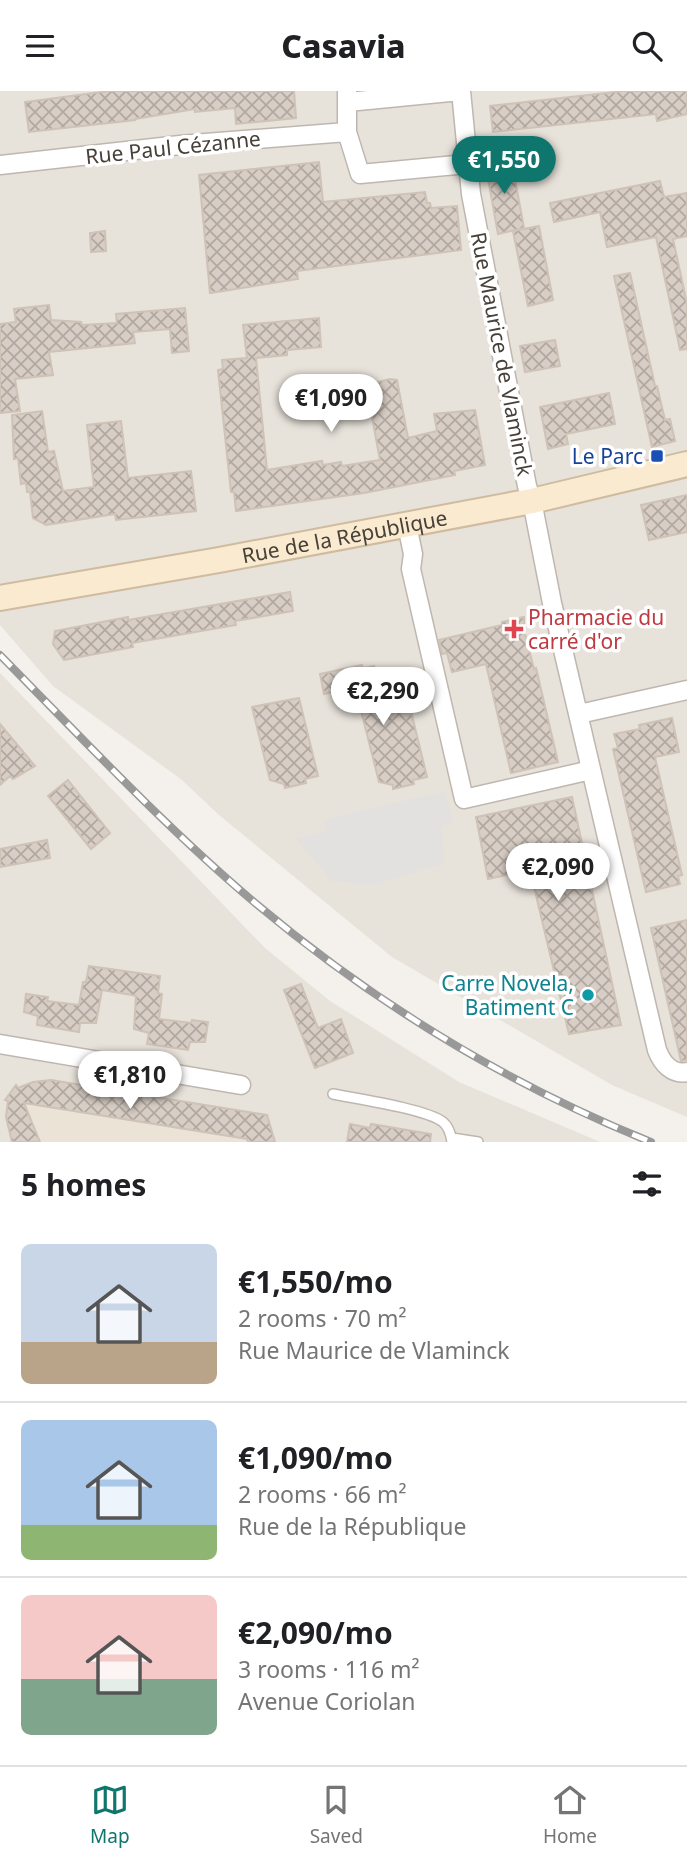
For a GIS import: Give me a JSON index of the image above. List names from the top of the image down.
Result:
{
  "streets": {
    "main road": ["Rue de la République"],
    "street": ["Rue Paul Cézanne", "Rue Maurice de Vlaminck"]
  },
  "crossings": [
    ["Rue Maurice de Vlaminck", "Rue de la République"]
  ],
  "places": {
    "transit": ["Le Parc"],
    "health": ["Pharmacie du carré d'or"],
    "other": ["Carre Novela, Batiment C"]
  },
  "page": {
    "header": "Casavia",
    "price": [
      "€1,550",
      "€1,090",
      "€2,290",
      "€2,090",
      "€1,810"
    ],
    "heading": "5 homes",
    "list": [
      {
        "name": "€1,550/mo",
        "note": "2 rooms · 70 m² · Rue Maurice de Vlaminck"
      },
      {
        "name": "€1,090/mo",
        "note": "2 rooms · 66 m² · Rue de la République"
      },
      {
        "name": "€2,090/mo",
        "note": "3 rooms · 116 m² · Avenue Coriolan"
      }
    ],
    "tabs": ["Map", "Saved", "Home"]
  }
}
